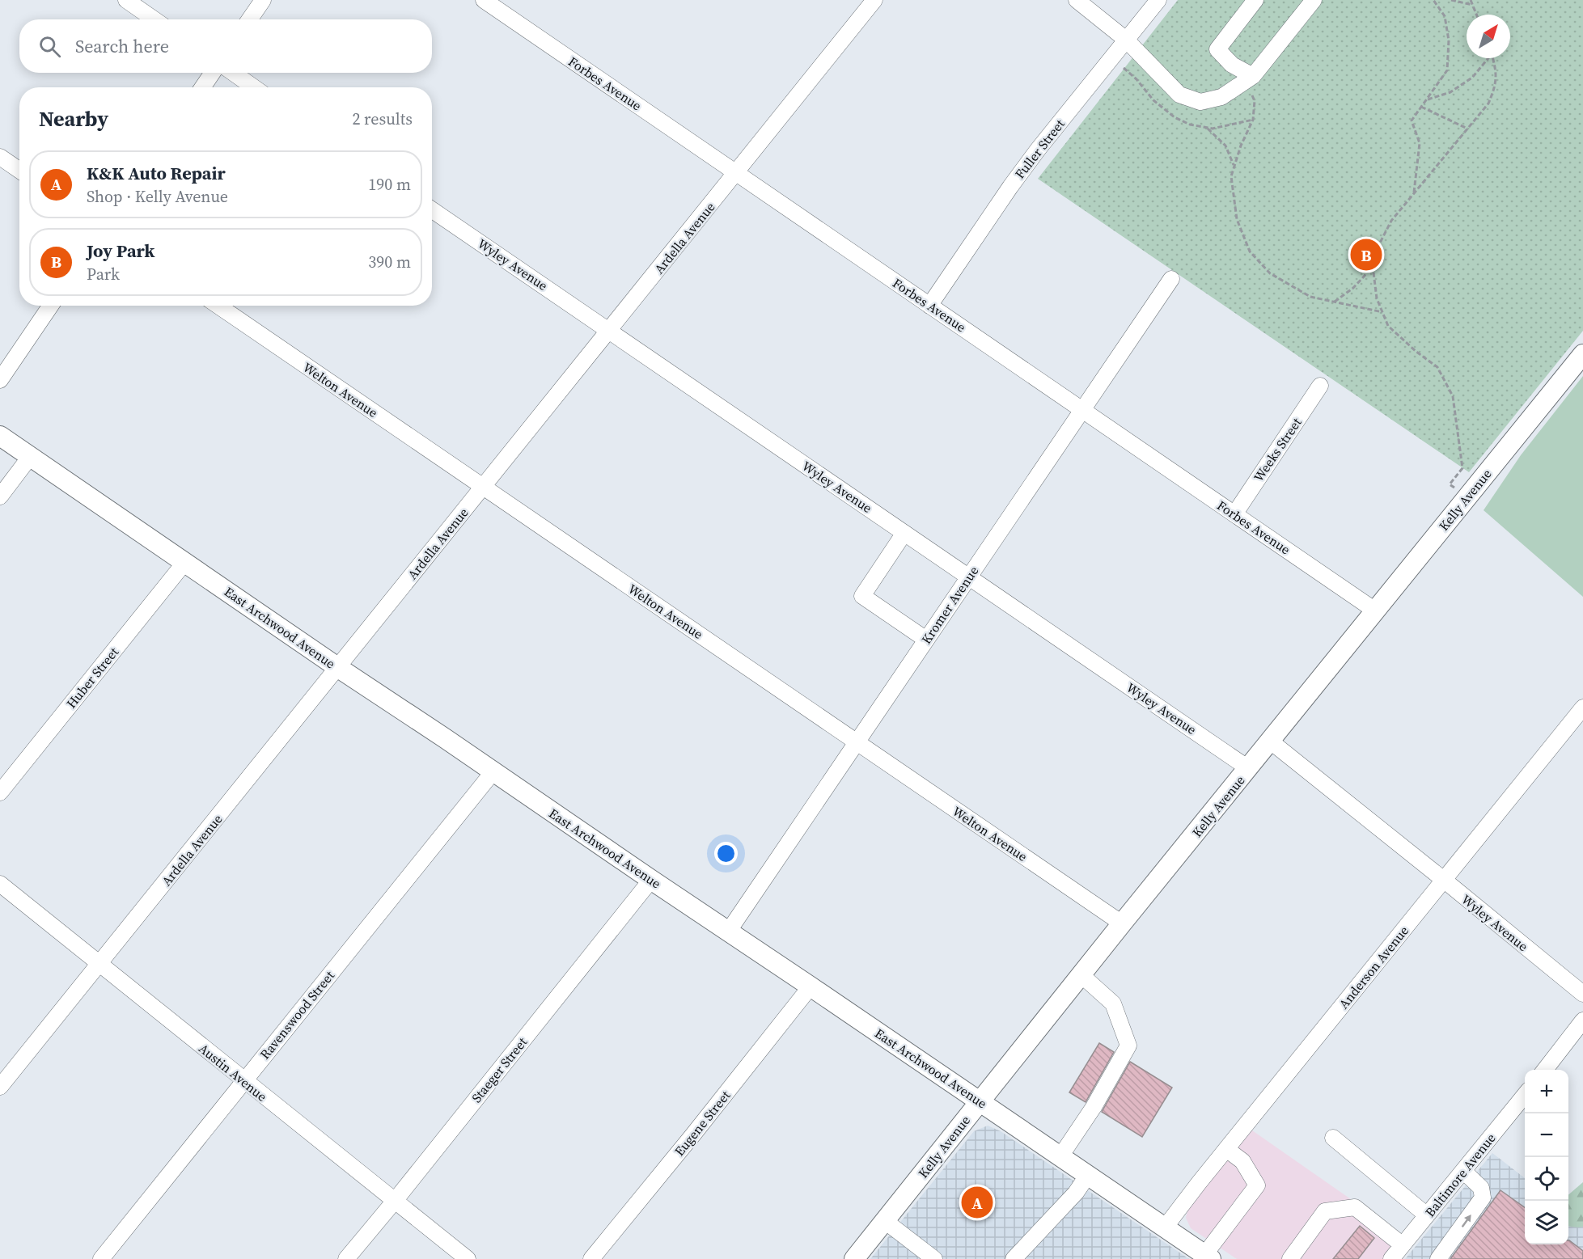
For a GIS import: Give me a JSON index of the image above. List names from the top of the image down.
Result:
{
  "streets": {
    "main road": ["Kelly Avenue", "East Archwood Avenue"],
    "street": [
      "Forbes Avenue",
      "Fuller Street",
      "Ardella Avenue",
      "Wyley Avenue",
      "Welton Avenue",
      "Weeks Street",
      "Kromer Avenue",
      "Huber Street",
      "Anderson Avenue",
      "Ravenswood Street",
      "Staeger Street",
      "Austin Avenue",
      "Eugene Street",
      "Baltimore Avenue"
    ]
  },
  "crossings": [
    ["Forbes Avenue", "Fuller Street"],
    ["Forbes Avenue", "Ardella Avenue"],
    ["Forbes Avenue", "Weeks Street"],
    ["Forbes Avenue", "Kelly Avenue"],
    ["Forbes Avenue", "Kromer Avenue"],
    ["Ardella Avenue", "Wyley Avenue"],
    ["Ardella Avenue", "Welton Avenue"],
    ["Ardella Avenue", "East Archwood Avenue"],
    ["Ardella Avenue", "Austin Avenue"],
    ["Wyley Avenue", "Kelly Avenue"],
    ["Wyley Avenue", "Kromer Avenue"],
    ["Wyley Avenue", "Anderson Avenue"],
    ["Welton Avenue", "Kelly Avenue"],
    ["Welton Avenue", "Kromer Avenue"],
    ["Kelly Avenue", "East Archwood Avenue"],
    ["Kromer Avenue", "East Archwood Avenue"],
    ["East Archwood Avenue", "Huber Street"],
    ["East Archwood Avenue", "Anderson Avenue"],
    ["East Archwood Avenue", "Ravenswood Street"],
    ["East Archwood Avenue", "Staeger Street"],
    ["East Archwood Avenue", "Eugene Street"],
    ["Ravenswood Street", "Austin Avenue"],
    ["Staeger Street", "Austin Avenue"]
  ],
  "north": "top right",
  "page": {
    "search": "Search here",
    "heading": ["Nearby", "2 results"],
    "list": [
      {
        "mark": "A",
        "name": "K&K Auto Repair",
        "note": "Shop · Kelly Avenue",
        "value": "190 m"
      },
      {
        "mark": "B",
        "name": "Joy Park",
        "note": "Park",
        "value": "390 m"
      }
    ],
    "pins": ["B", "A"],
    "map_buttons": ["+", "−"]
  }
}
